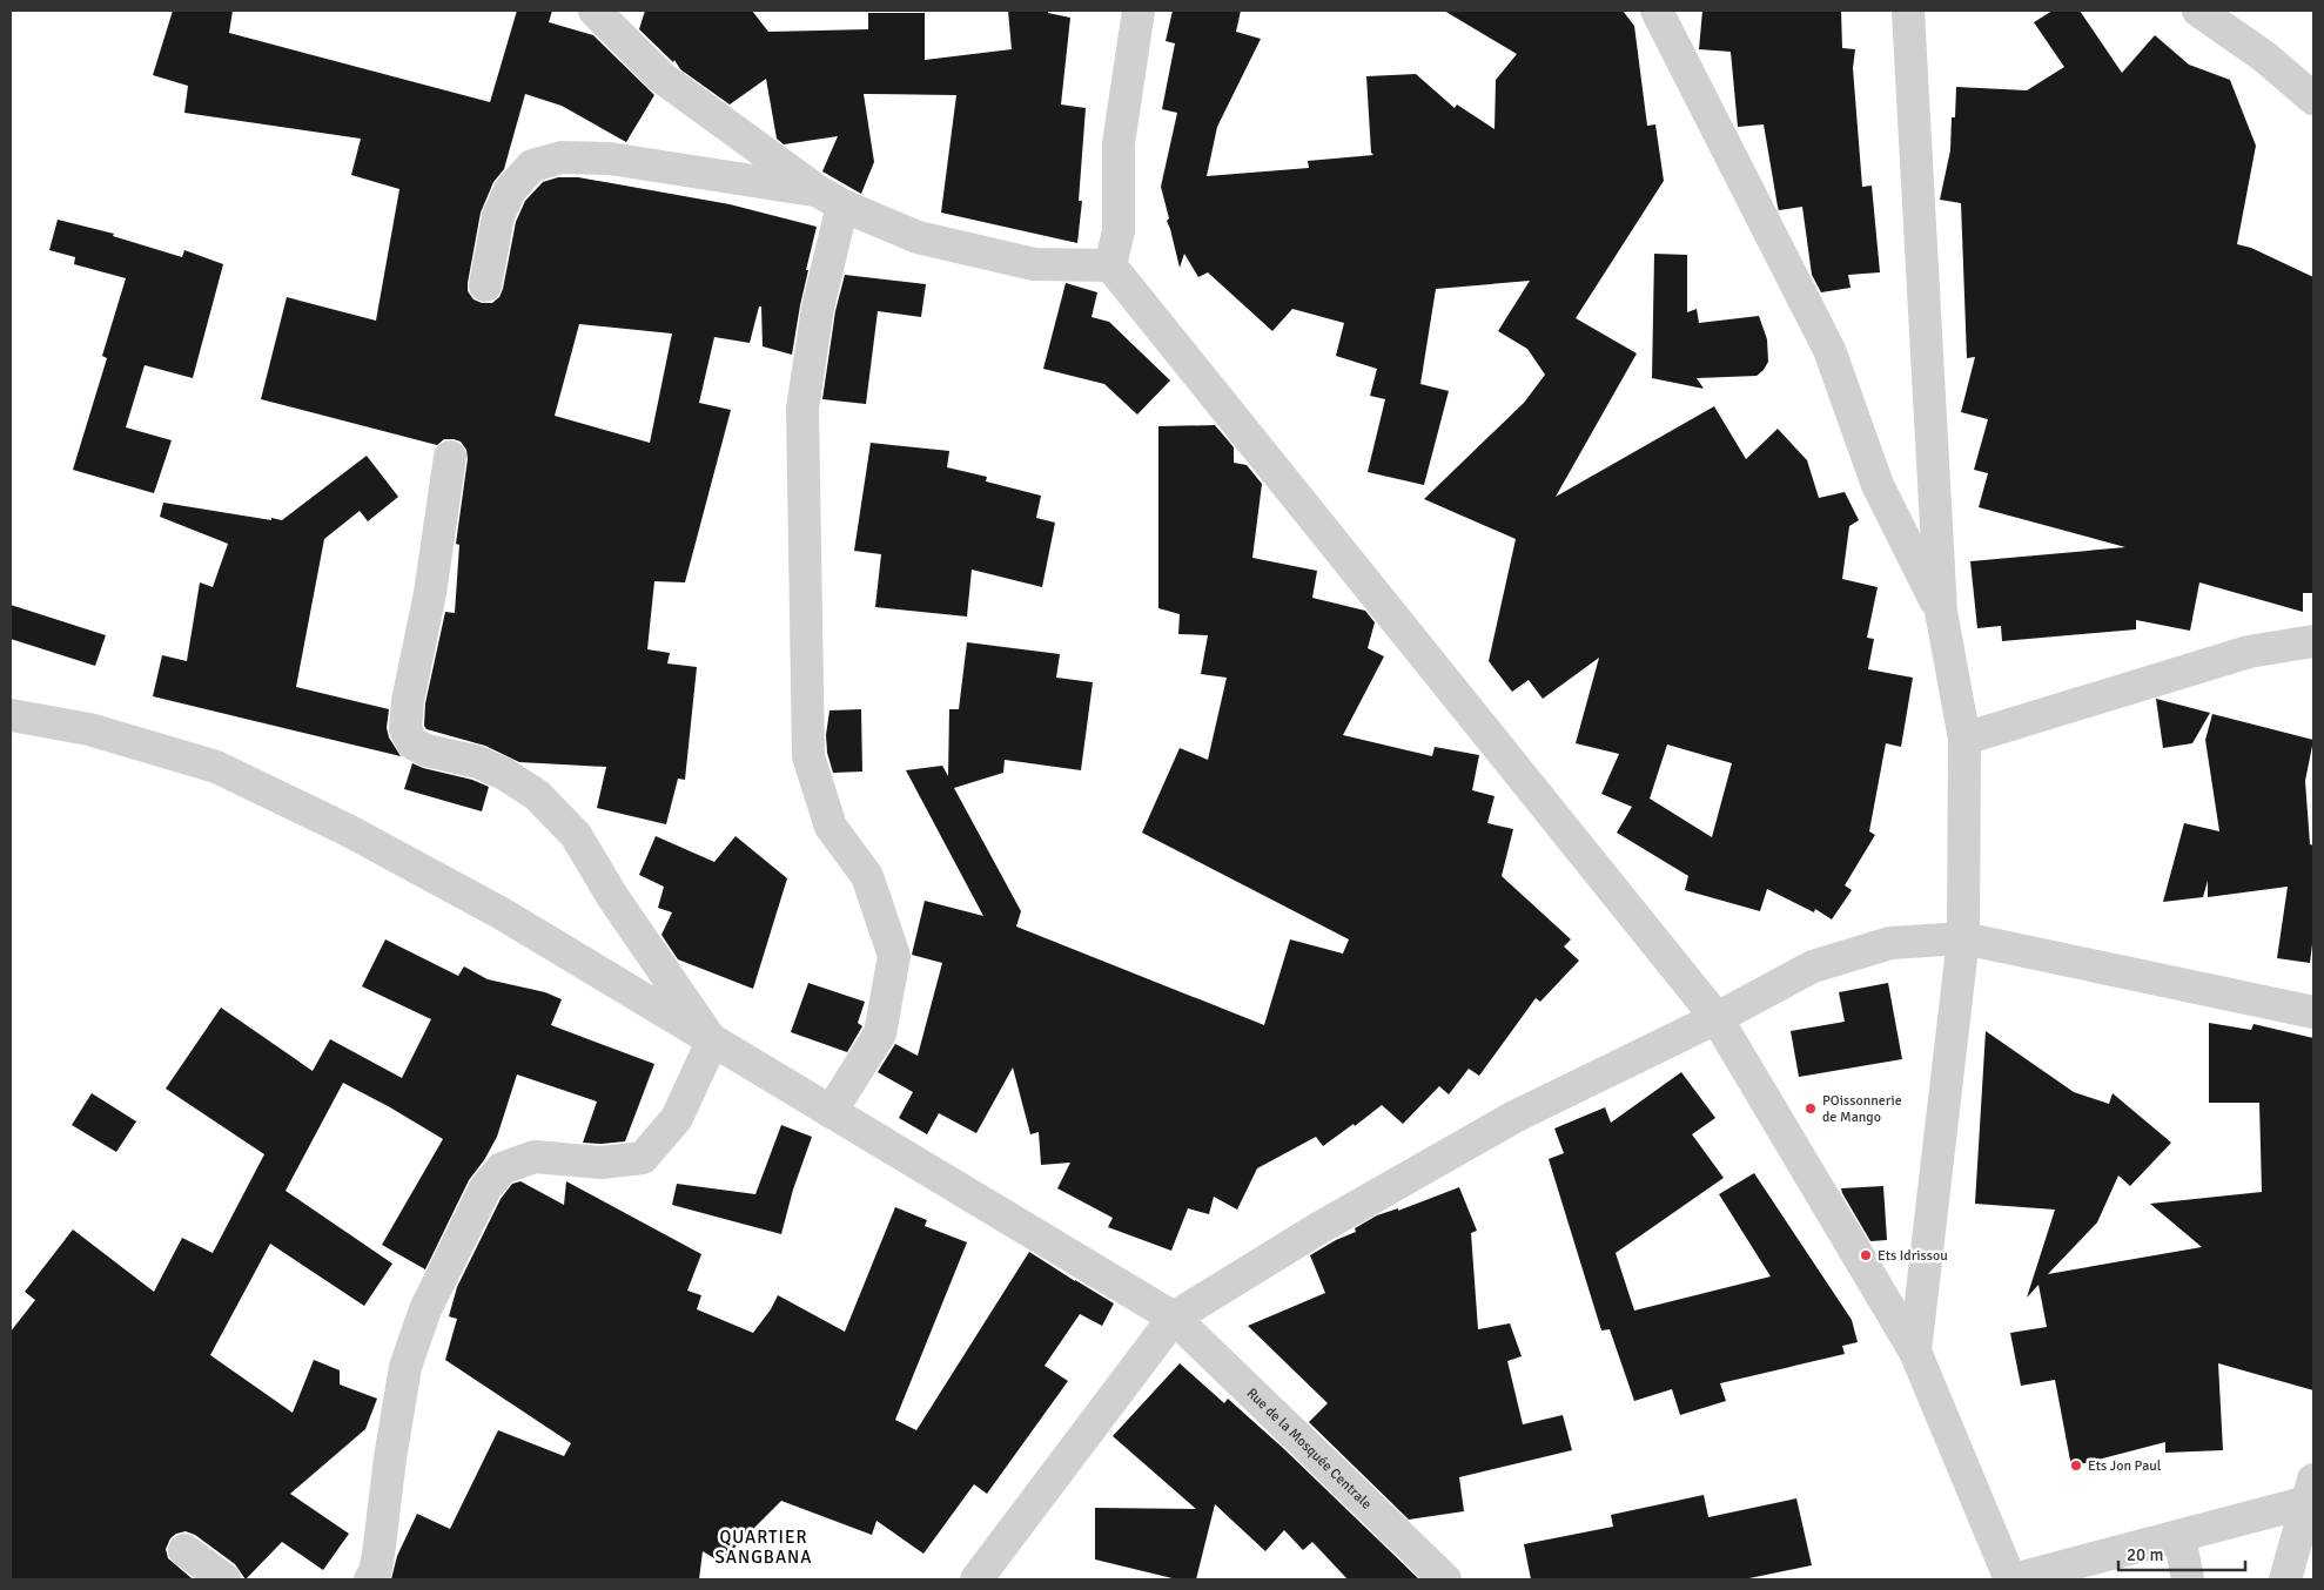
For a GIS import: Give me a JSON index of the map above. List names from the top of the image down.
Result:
{
  "streets": {
    "street": ["Rue de la Mosquée Centrale"]
  },
  "districts": ["QUARTIER SANGBANA"],
  "places": ["POissonnerie de Mango", "Ets Idrissou", "Ets Jon Paul"],
  "scale_bar": "20 m"
}
